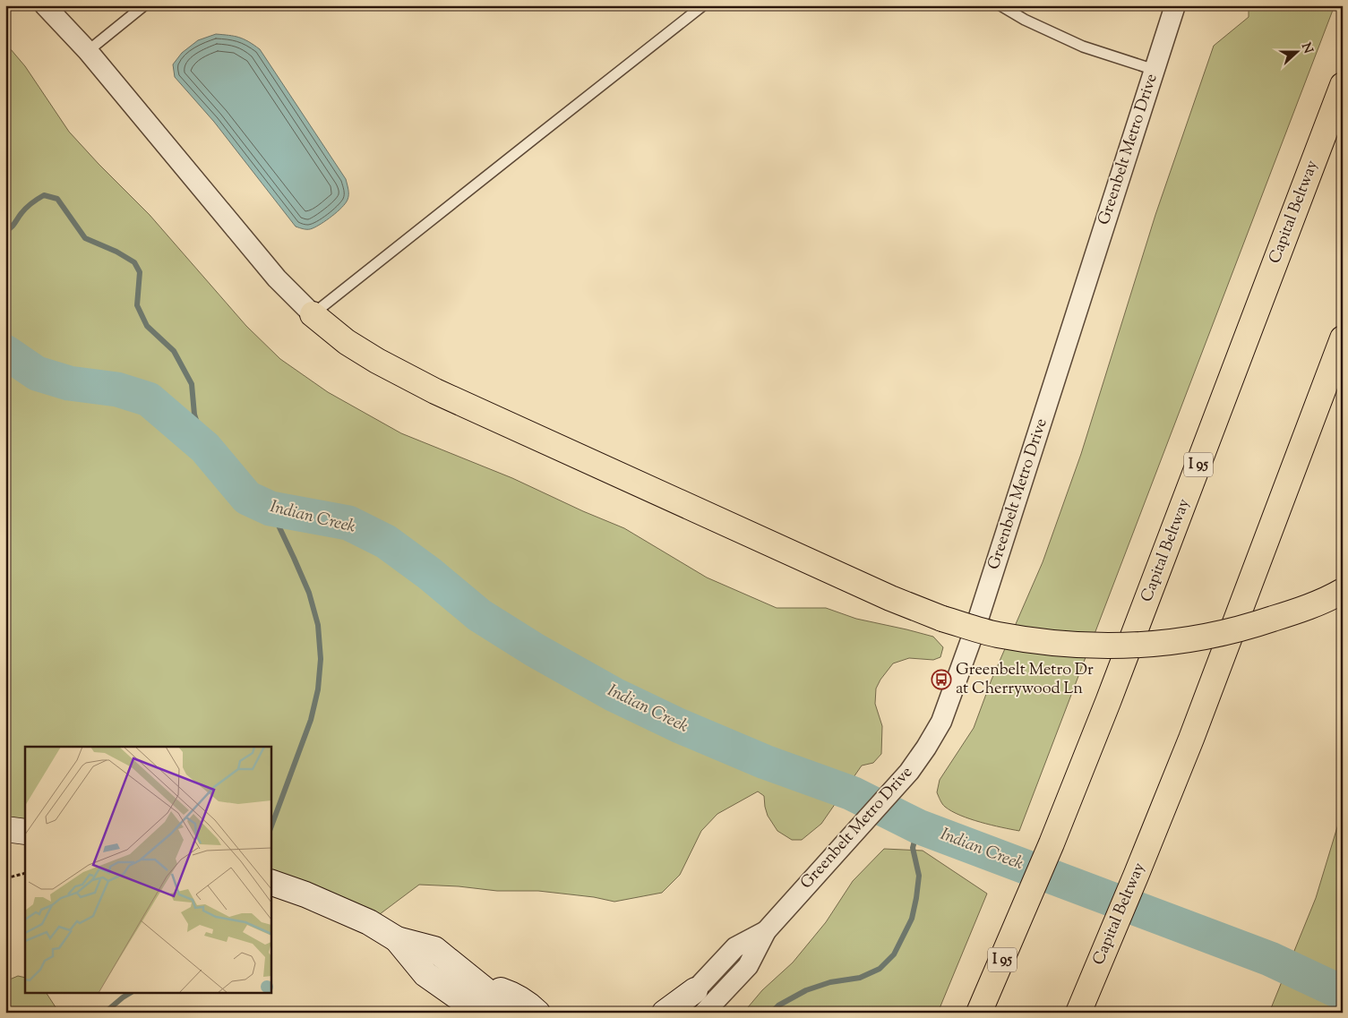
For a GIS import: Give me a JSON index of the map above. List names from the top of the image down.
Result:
{
  "streets": {
    "highway": ["Capital Beltway", "I 95"],
    "street": ["Greenbelt Metro Drive"]
  },
  "water": ["Indian Creek"],
  "places": {
    "bus stop": ["Greenbelt Metro Dr at Cherrywood Ln"]
  },
  "north": "right"
}
